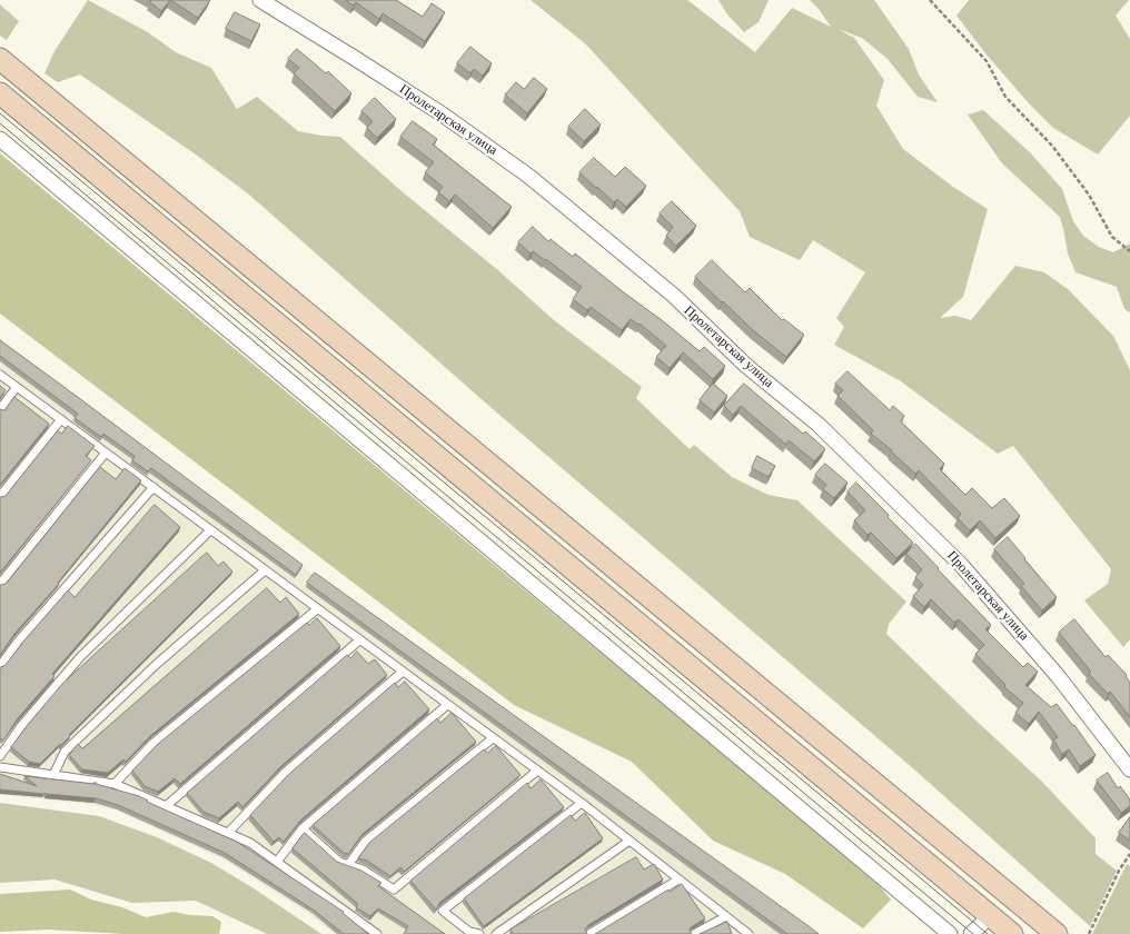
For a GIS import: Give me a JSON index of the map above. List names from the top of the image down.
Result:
{
  "streets": {
    "street": ["Пролетарская улица"]
  }
}
